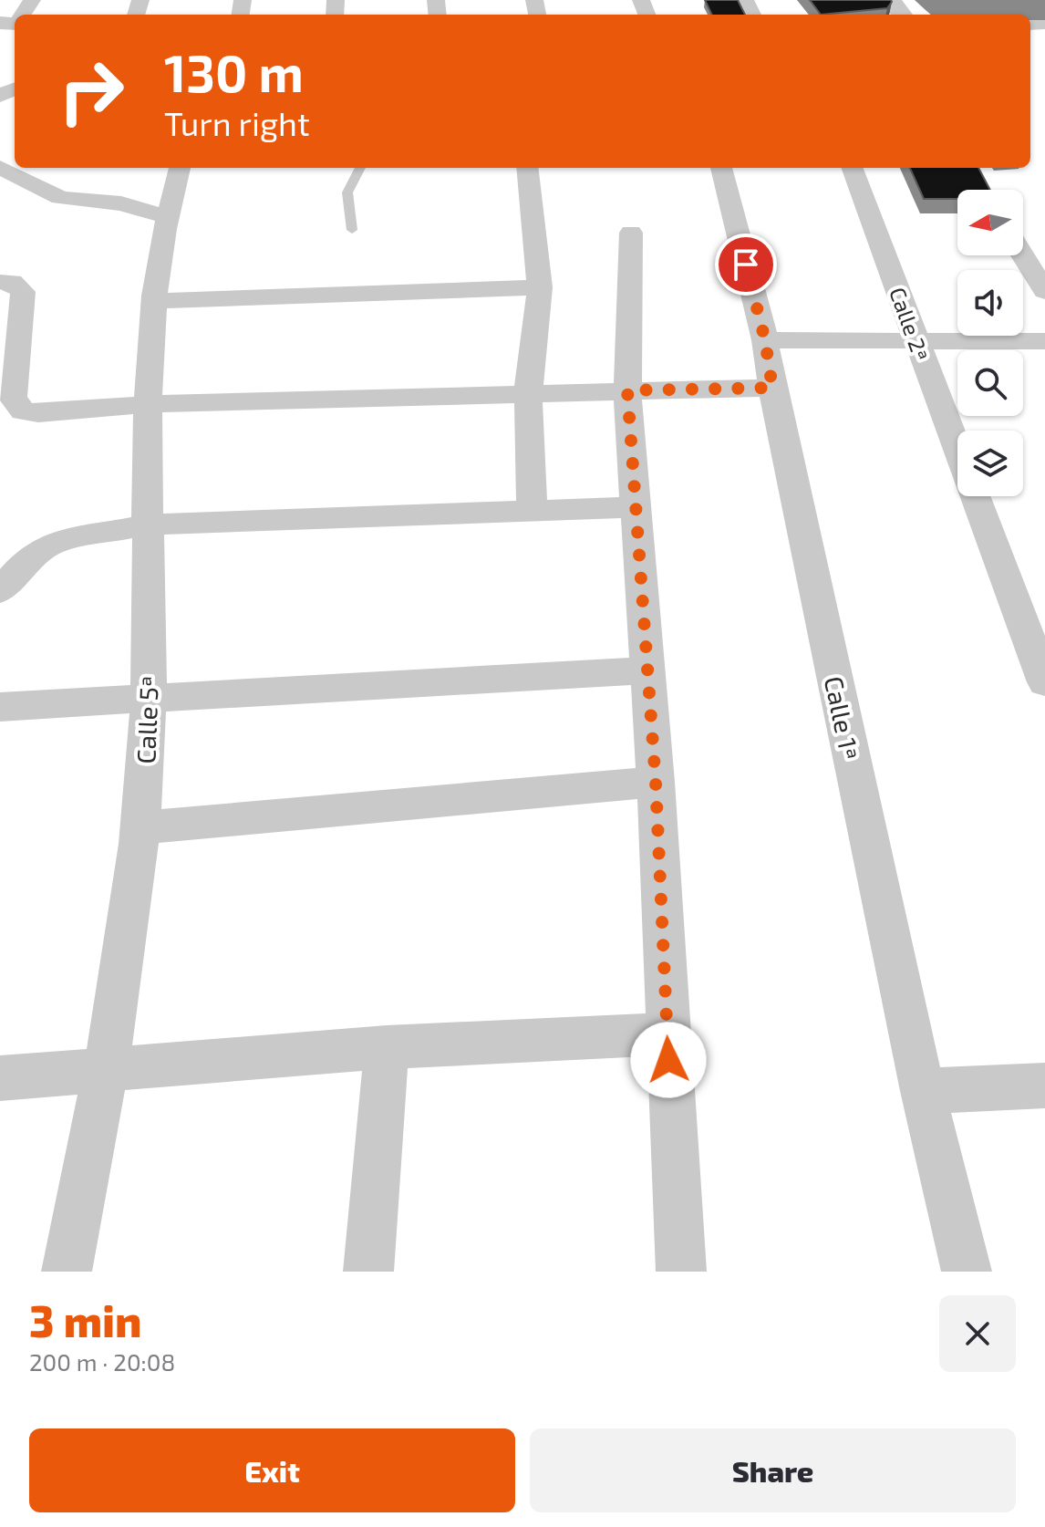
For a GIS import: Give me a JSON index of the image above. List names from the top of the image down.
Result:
{
  "streets": {
    "street": ["Calle 2ª", "Calle 1ª", "Calle 5ª"]
  },
  "north": "left",
  "page": {
    "turn": ["130 m", "Turn right"],
    "heading": ["3 min", "200 m · 20:08"],
    "buttons": ["Exit", "Share"]
  }
}
